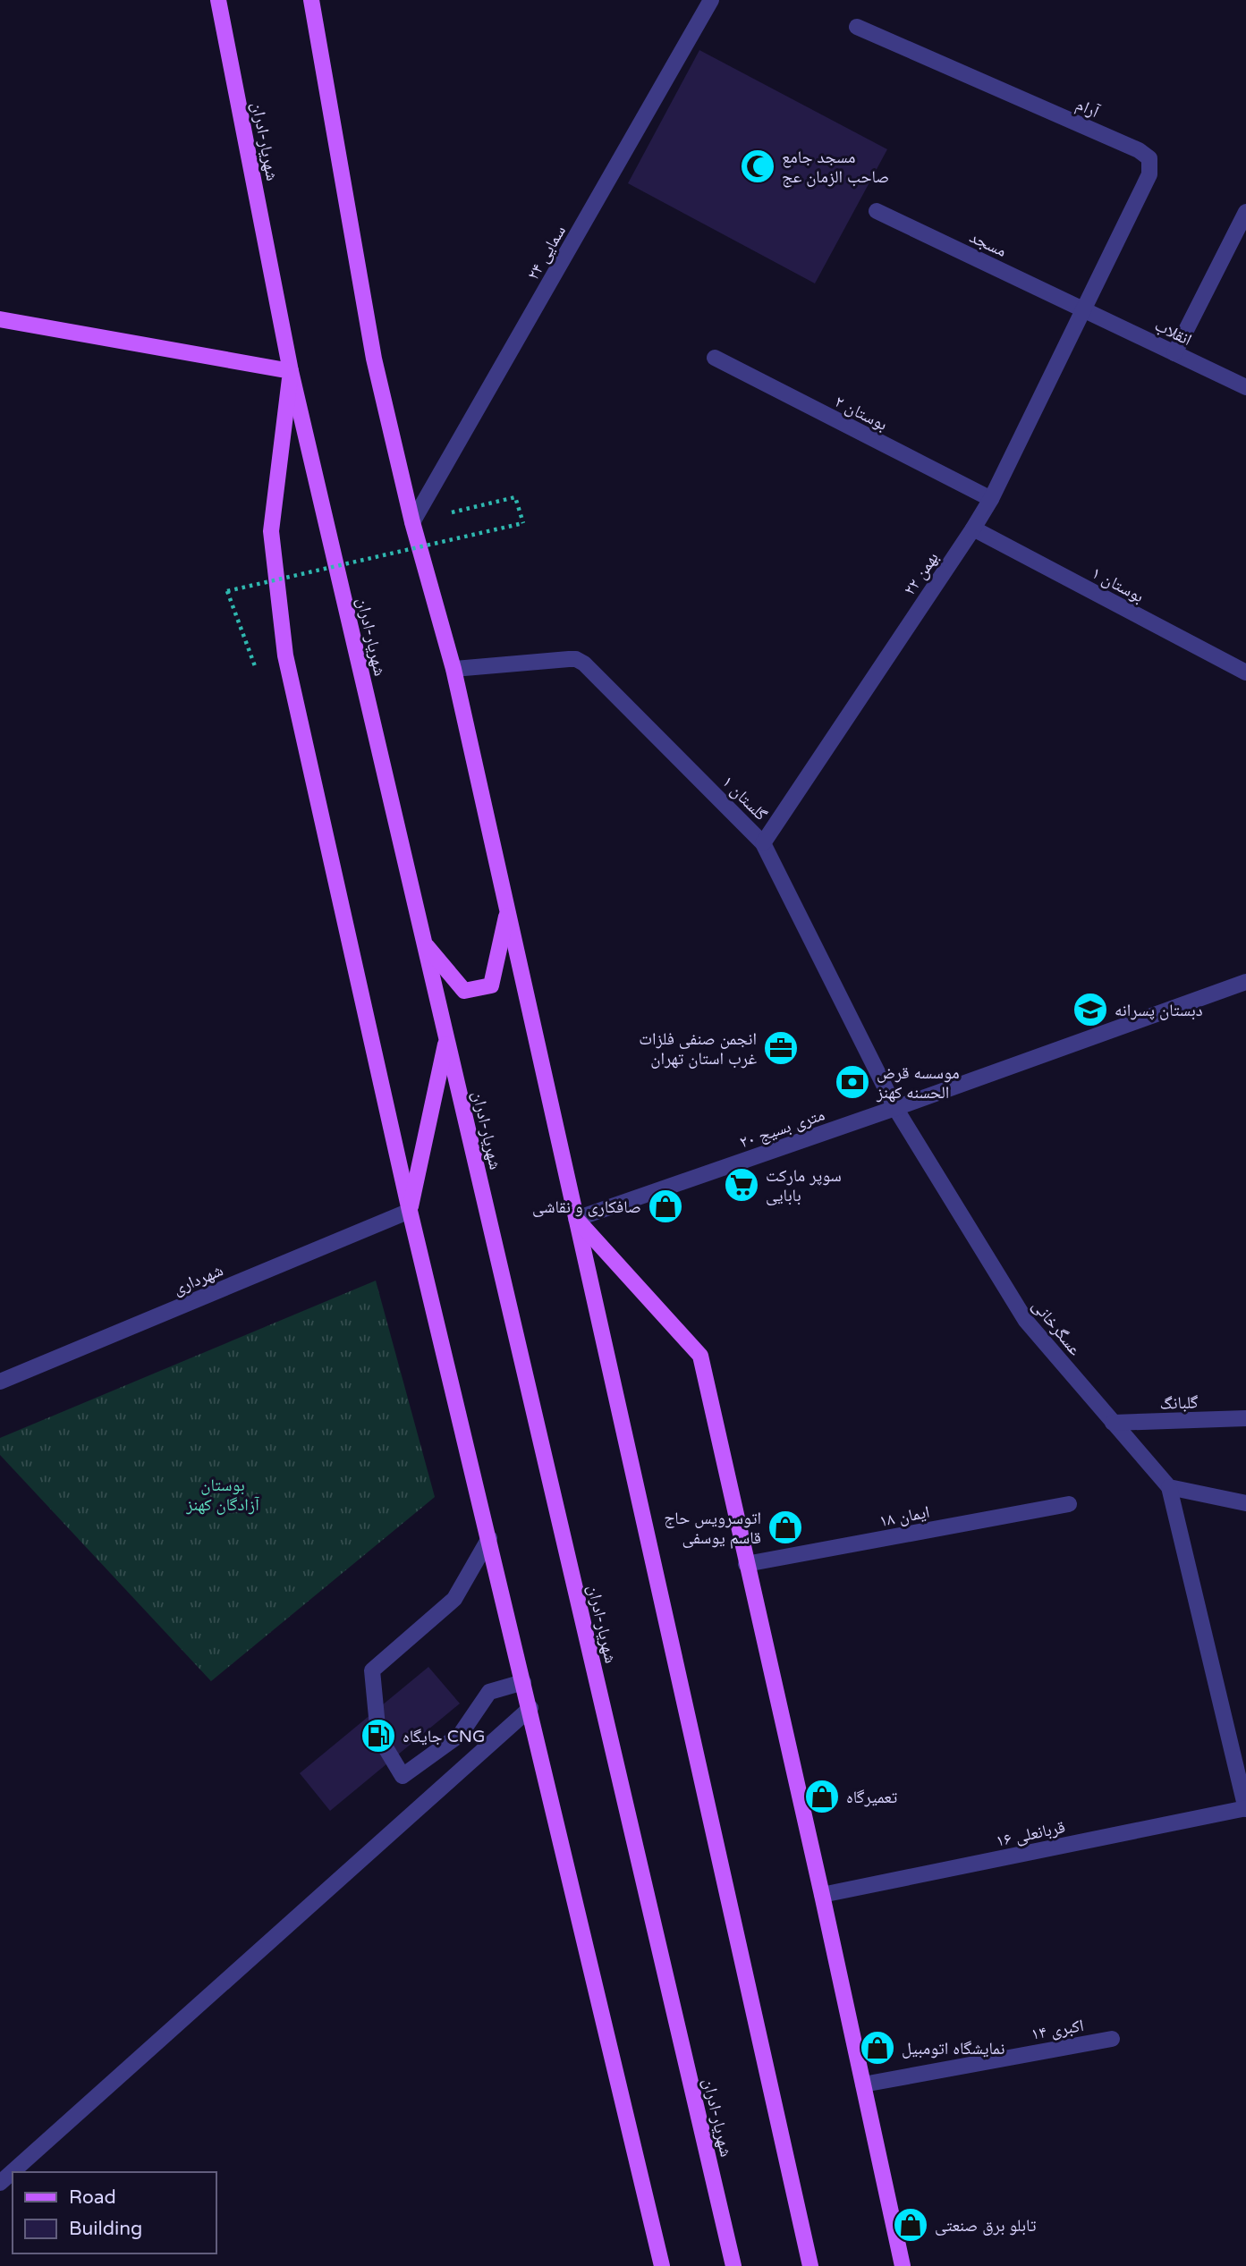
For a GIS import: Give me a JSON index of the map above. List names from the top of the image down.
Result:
{
  "streets": {
    "main road": ["شهریار-ادران"],
    "street": [
      "آرام",
      "مسجد",
      "سمایی ۲۴",
      "انقلاب",
      "بوستان ۲",
      "۲۲ بهمن",
      "بوستان ۱",
      "گلستان ۱",
      "۲۰ متری بسیج",
      "شهرداری",
      "عسگرخانی",
      "گلبانگ",
      "ایمان ۱۸",
      "قربانعلی ۱۶",
      "اکبری ۱۴"
    ]
  },
  "crossings": [
    ["آرام", "مسجد"],
    ["آرام", "انقلاب"],
    ["آرام", "۲۲ بهمن"],
    ["مسجد", "انقلاب"],
    ["مسجد", "۲۲ بهمن"],
    ["انقلاب", "۲۲ بهمن"],
    ["بوستان ۲", "۲۲ بهمن"],
    ["۲۲ بهمن", "بوستان ۱"],
    ["۲۲ بهمن", "گلستان ۱"],
    ["گلستان ۱", "۲۰ متری بسیج"],
    ["گلستان ۱", "عسگرخانی"],
    ["۲۰ متری بسیج", "عسگرخانی"],
    ["عسگرخانی", "گلبانگ"]
  ],
  "parks": ["بوستان آزادگان کهنز"],
  "places": {
    "mosque": ["مسجد جامع صاحب الزمان عج"],
    "school or university": ["دبستان پسرانه"],
    "office": ["انجمن صنفی فلزات غرب استان تهران"],
    "bank": ["موسسه قرض الحسنه کهنز"],
    "supermarket": ["سوپر مارکت بابایی"],
    "shop": [
      "صافکاری و نقاشی",
      "اتوسرویس حاج قاسم یوسفی",
      "تعمیرگاه",
      "نمایشگاه اتومبیل",
      "تابلو برق صنعتی"
    ],
    "fuel station": ["جایگاه CNG"]
  },
  "legend": ["Road", "Building"]
}
